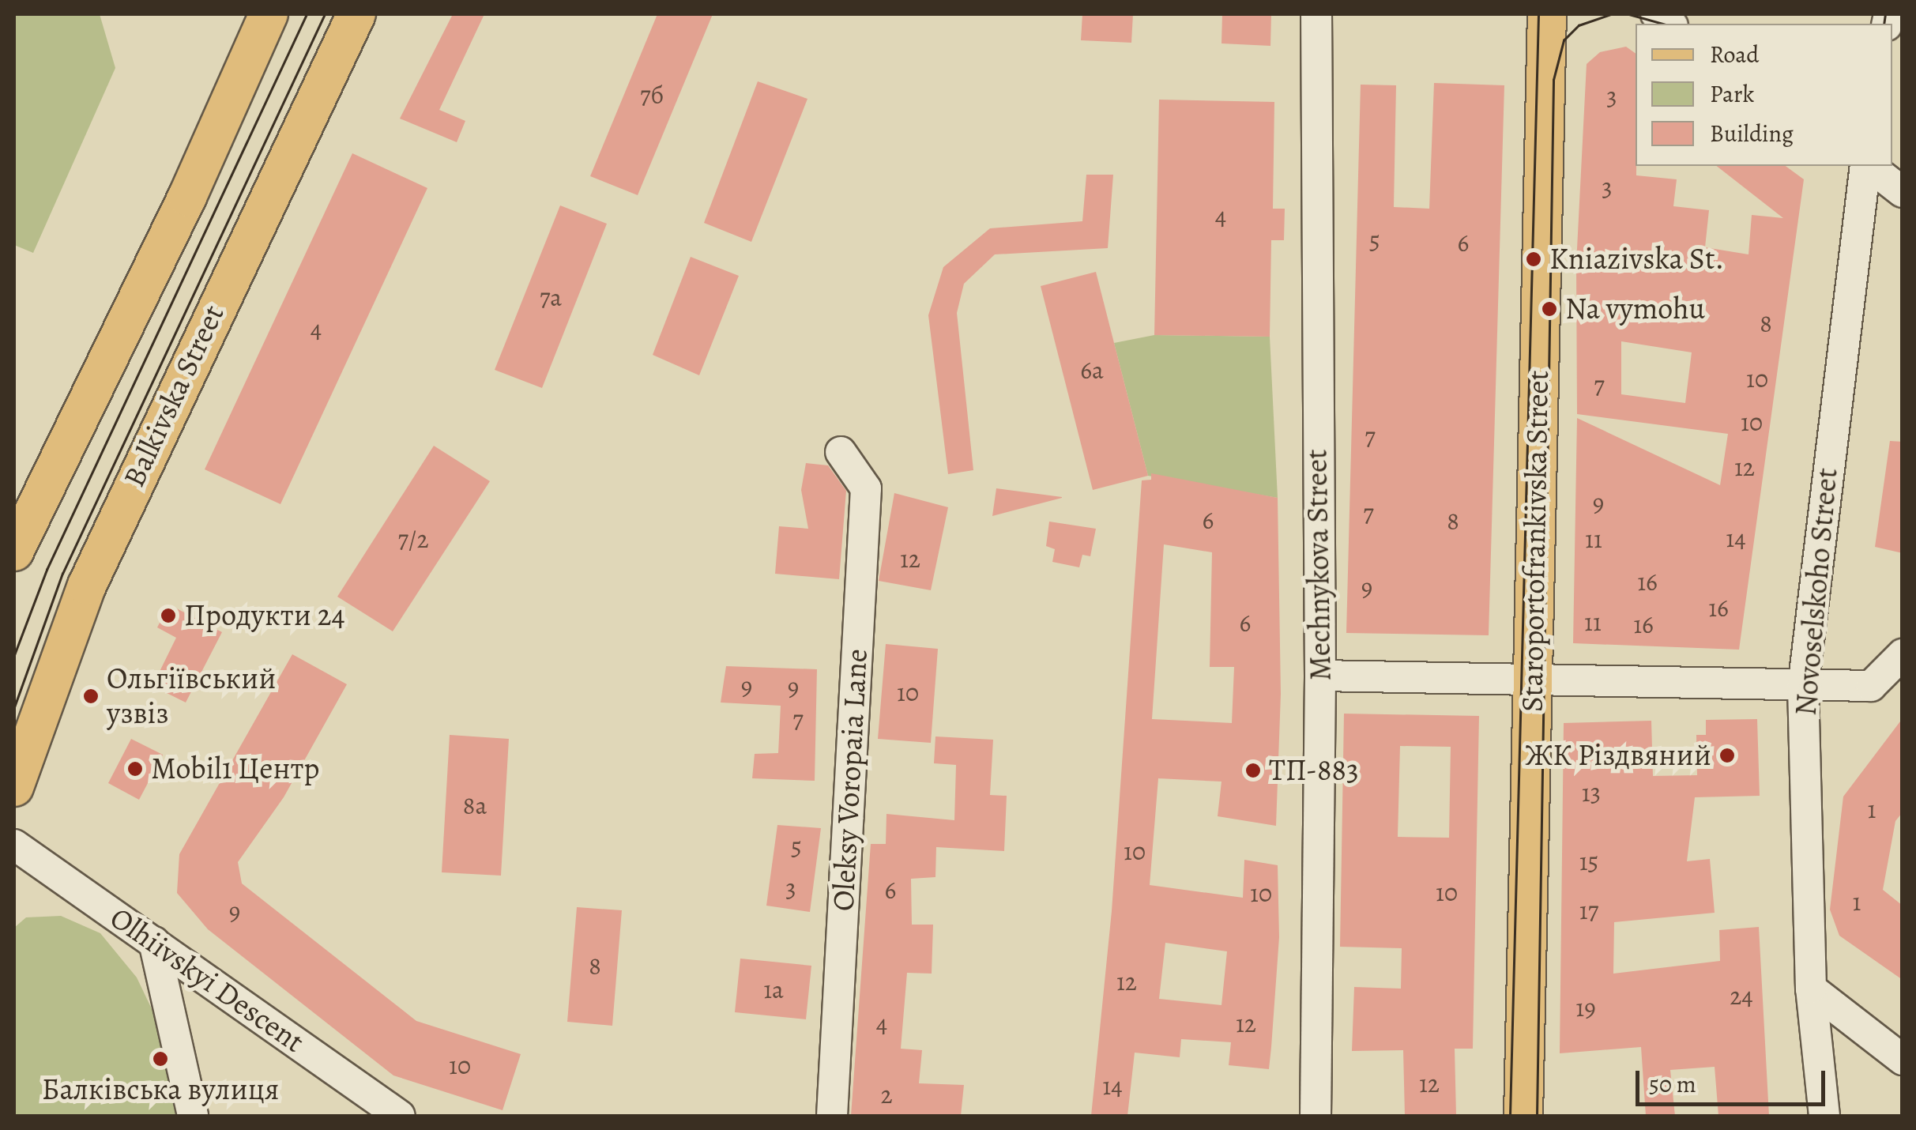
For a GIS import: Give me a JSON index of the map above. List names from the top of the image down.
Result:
{
  "streets": {
    "main road": ["Balkivska Street", "Staroportofrankivska Street"],
    "street": [
      "Mechnykova Street",
      "Novoselskoho Street",
      "Oleksy Voropaia Lane",
      "Olhiivskyi Descent"
    ]
  },
  "places": [
    "Kniazivska St.",
    "Na vymohu",
    "Продукти 24",
    "Ольгіївський узвіз",
    "ЖК Різдвяний",
    "Mobil1 Центр",
    "ТП-883",
    "Балківська вулиця"
  ],
  "house_numbers": [
    "7б",
    "3",
    "3",
    "4",
    "5",
    "6",
    "7а",
    "8",
    "4",
    "6а",
    "10",
    "7",
    "10",
    "7",
    "12",
    "9",
    "7",
    "6",
    "8",
    "14",
    "7/2",
    "11",
    "12",
    "16",
    "9",
    "16",
    "11",
    "6",
    "16",
    "9",
    "9",
    "10",
    "7",
    "13",
    "8а",
    "1",
    "5",
    "10",
    "15",
    "3",
    "6",
    "10",
    "10",
    "1",
    "17",
    "9",
    "8",
    "12",
    "1а",
    "24",
    "19",
    "4",
    "12",
    "10",
    "12",
    "14",
    "2"
  ],
  "legend": ["Road", "Park", "Building"],
  "scale_bar": "50 m"
}
